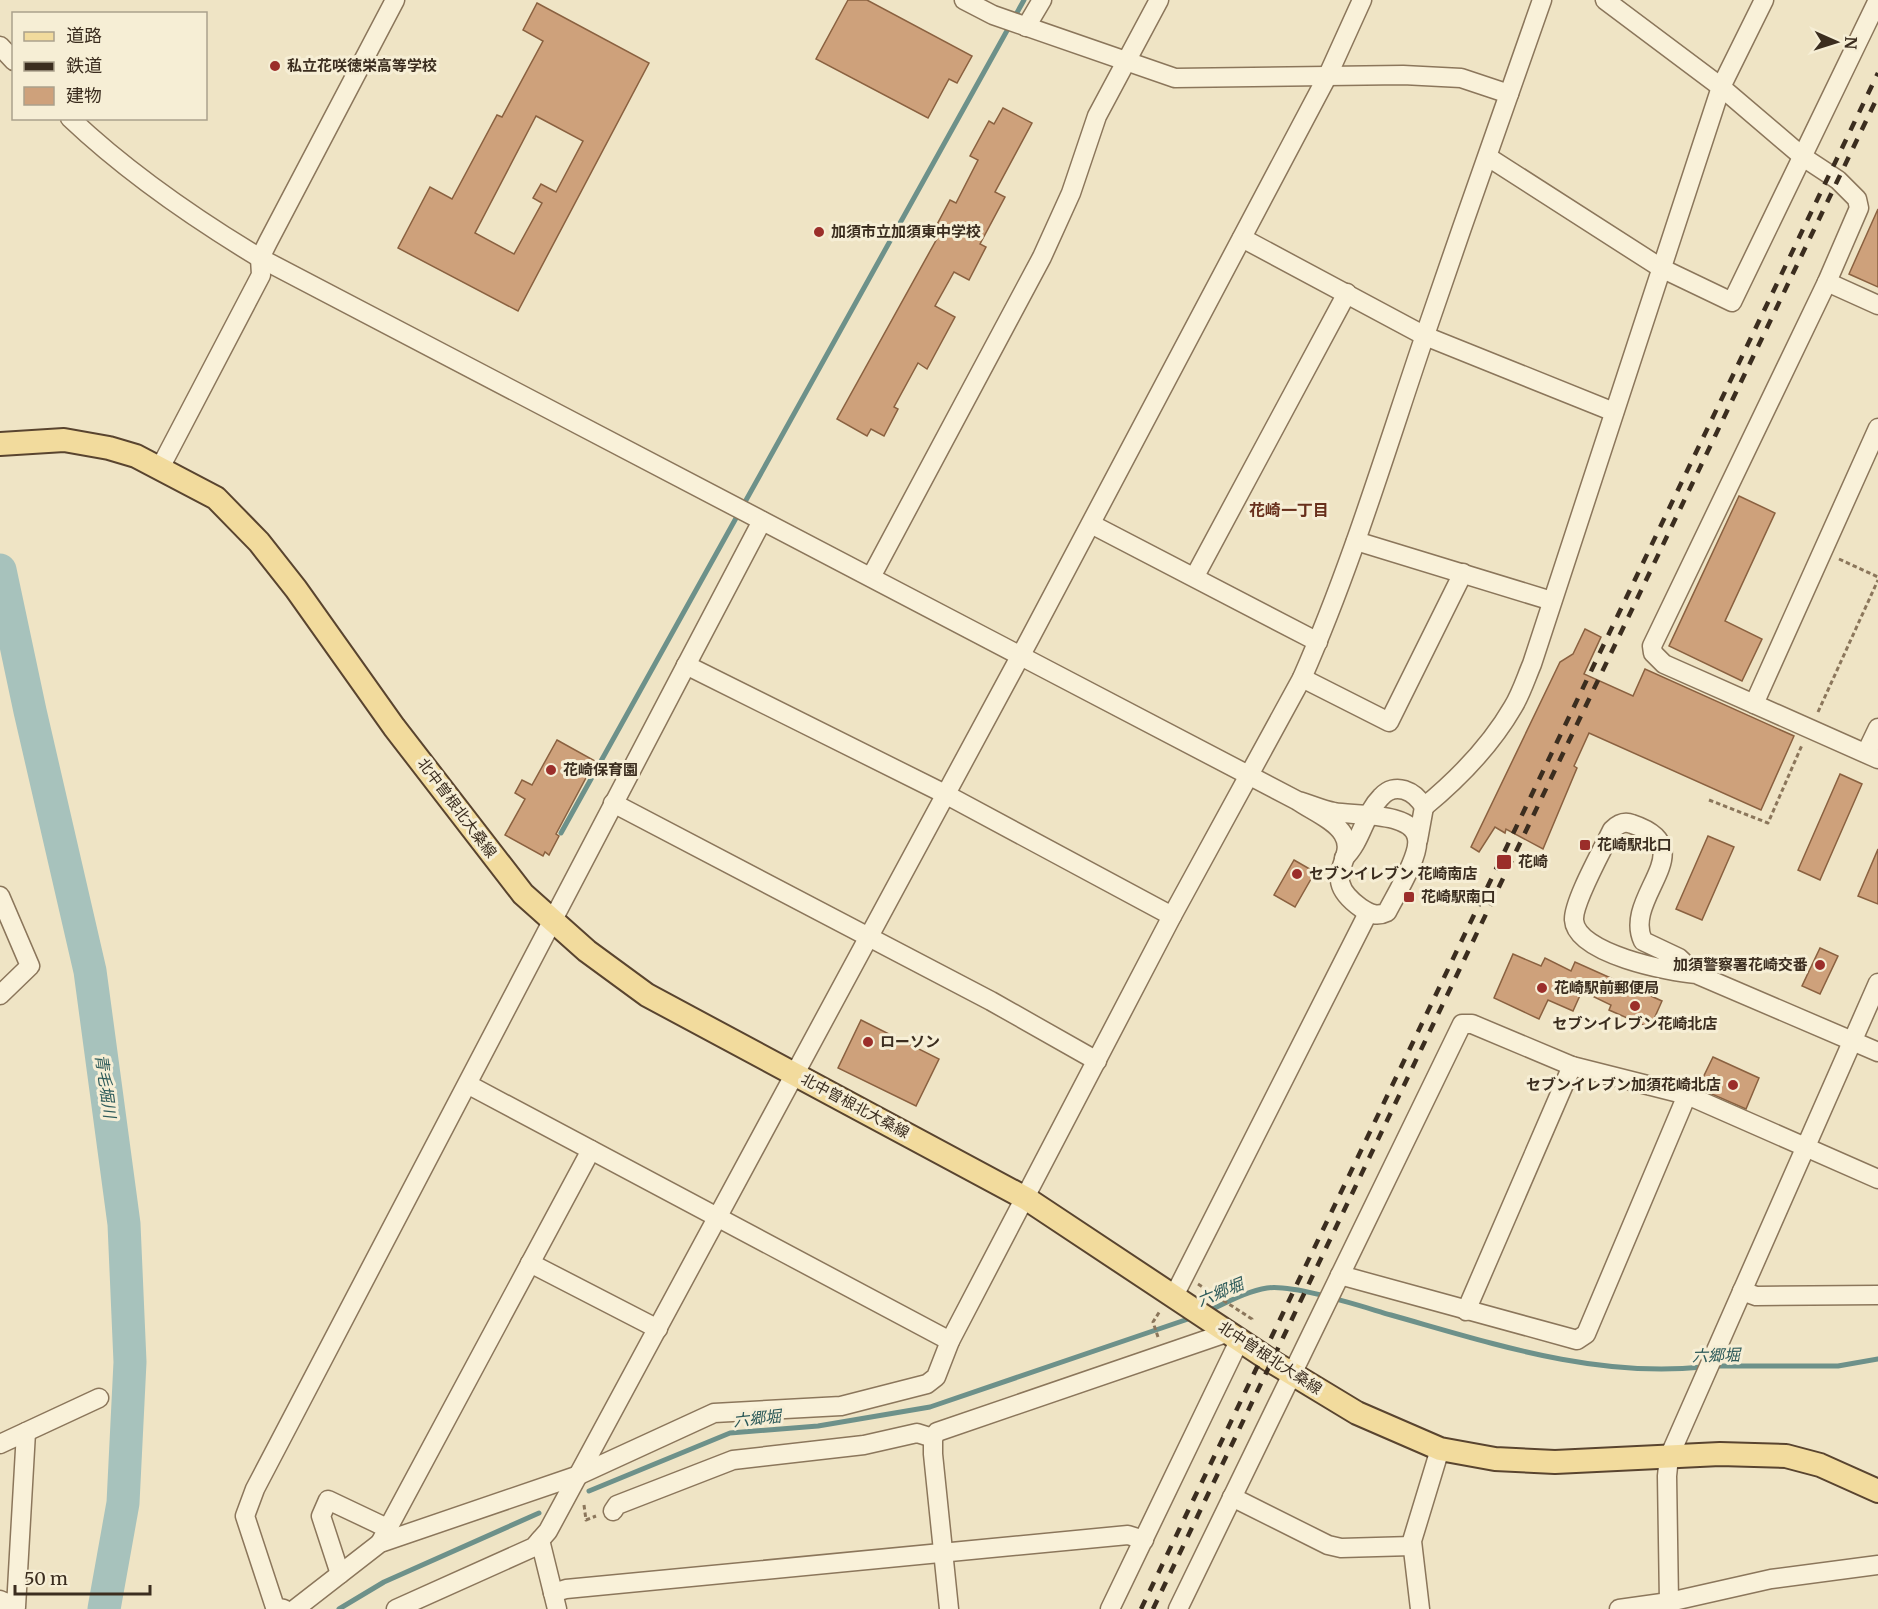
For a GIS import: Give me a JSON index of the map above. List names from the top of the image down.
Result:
{
  "streets": {
    "main road": ["北中曽根北大桑線"]
  },
  "districts": ["花崎一丁目"],
  "water": ["青毛堀川", "六郷堀"],
  "places": {
    "other": [
      "私立花咲徳栄高等学校",
      "加須市立加須東中学校",
      "花崎保育園",
      "セブンイレブン 花崎南店",
      "加須警察署花崎交番",
      "花崎駅前郵便局",
      "セブンイレブン花崎北店",
      "ローソン",
      "セブンイレブン加須花崎北店"
    ],
    "transit": ["花崎駅北口", "花崎", "花崎駅南口"]
  },
  "legend": ["道路", "鉄道", "建物"],
  "scale_bar": "50 m",
  "north": "right"
}
